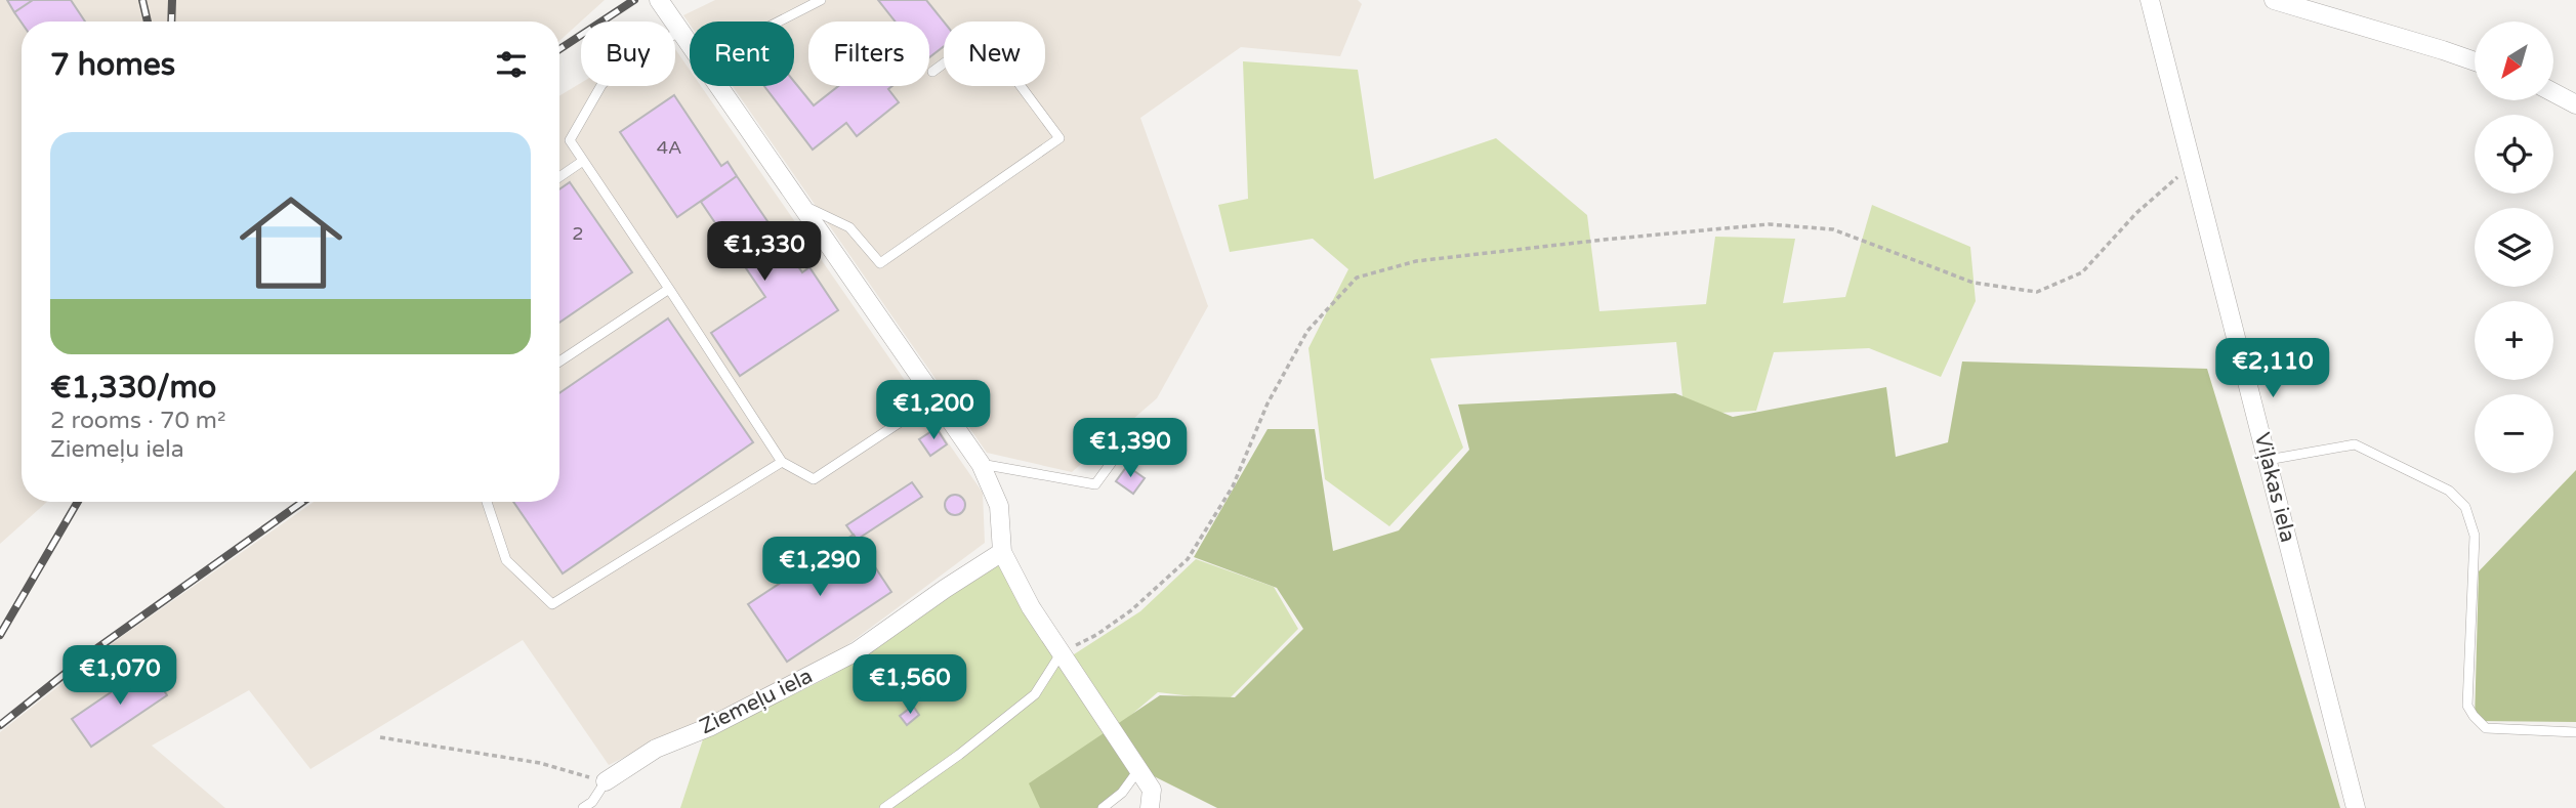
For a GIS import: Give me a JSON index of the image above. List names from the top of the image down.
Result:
{
  "streets": {
    "street": ["Viļakas iela", "Ziemeļu iela"]
  },
  "house_numbers": ["4A", "2"],
  "north": "bottom left",
  "page": {
    "map_buttons": ["+", "−"],
    "chip": [
      "Buy",
      "Rent",
      "Filters",
      "New"
    ],
    "heading": "7 homes",
    "list": [
      {
        "name": "€1,330/mo",
        "note": "2 rooms · 70 m² · Ziemeļu iela"
      }
    ],
    "price": [
      "€1,330",
      "€2,110",
      "€1,200",
      "€1,390",
      "€1,290",
      "€1,070",
      "€1,560"
    ]
  }
}
